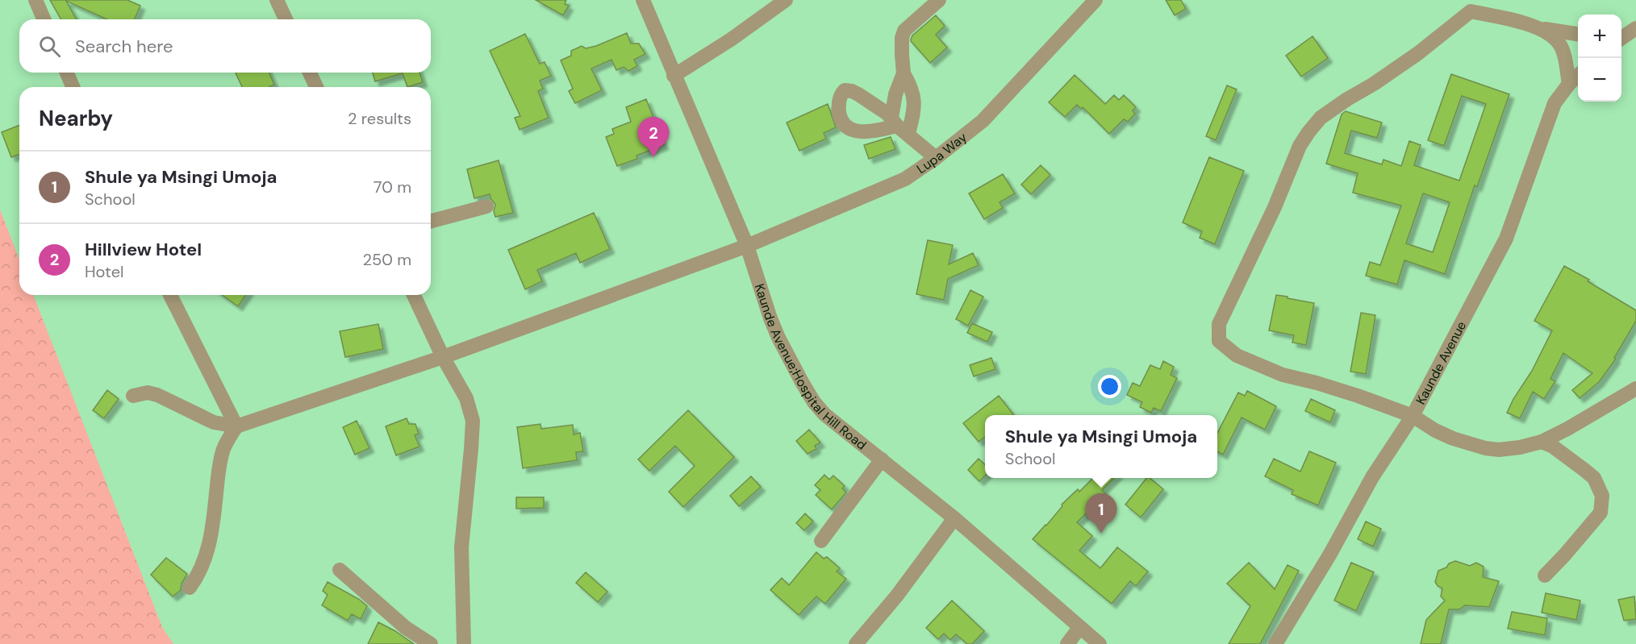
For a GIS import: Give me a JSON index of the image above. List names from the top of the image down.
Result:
{
  "streets": {
    "street": ["Lupa Way", "Kaunde Avenue", "Kaunde Avenue;Hospital Hill Road"]
  },
  "crossings": [
    ["Lupa Way", "Kaunde Avenue;Hospital Hill Road"]
  ],
  "page": {
    "map_buttons": ["+", "−"],
    "search": "Search here",
    "heading": ["Nearby", "2 results"],
    "pins": ["2", "1"],
    "list": [
      {
        "mark": "1",
        "name": "Shule ya Msingi Umoja",
        "note": "School",
        "value": "70 m"
      },
      {
        "mark": "2",
        "name": "Hillview Hotel",
        "note": "Hotel",
        "value": "250 m"
      }
    ],
    "popup": ["Shule ya Msingi Umoja", "School"]
  }
}
